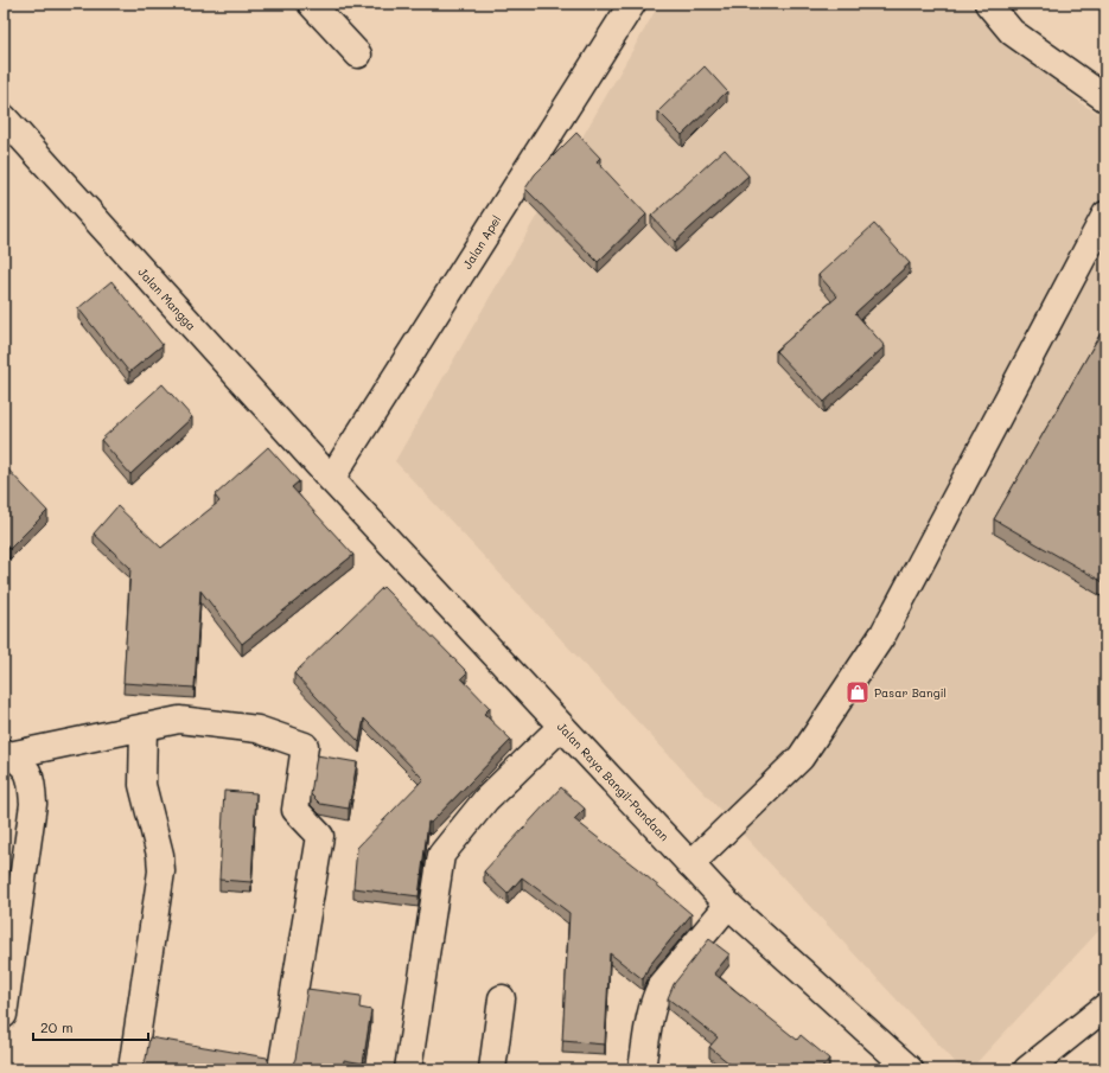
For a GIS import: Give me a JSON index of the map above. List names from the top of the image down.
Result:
{
  "streets": {
    "street": ["Jalan Apel", "Jalan Mangga", "Jalan Raya Bangil-Pandaan"]
  },
  "crossings": [
    ["Jalan Apel", "Jalan Mangga"],
    ["Jalan Apel", "Jalan Raya Bangil-Pandaan"],
    ["Jalan Mangga", "Jalan Raya Bangil-Pandaan"]
  ],
  "places": {
    "shop": ["Pasar Bangil"]
  },
  "scale_bar": "20 m"
}
